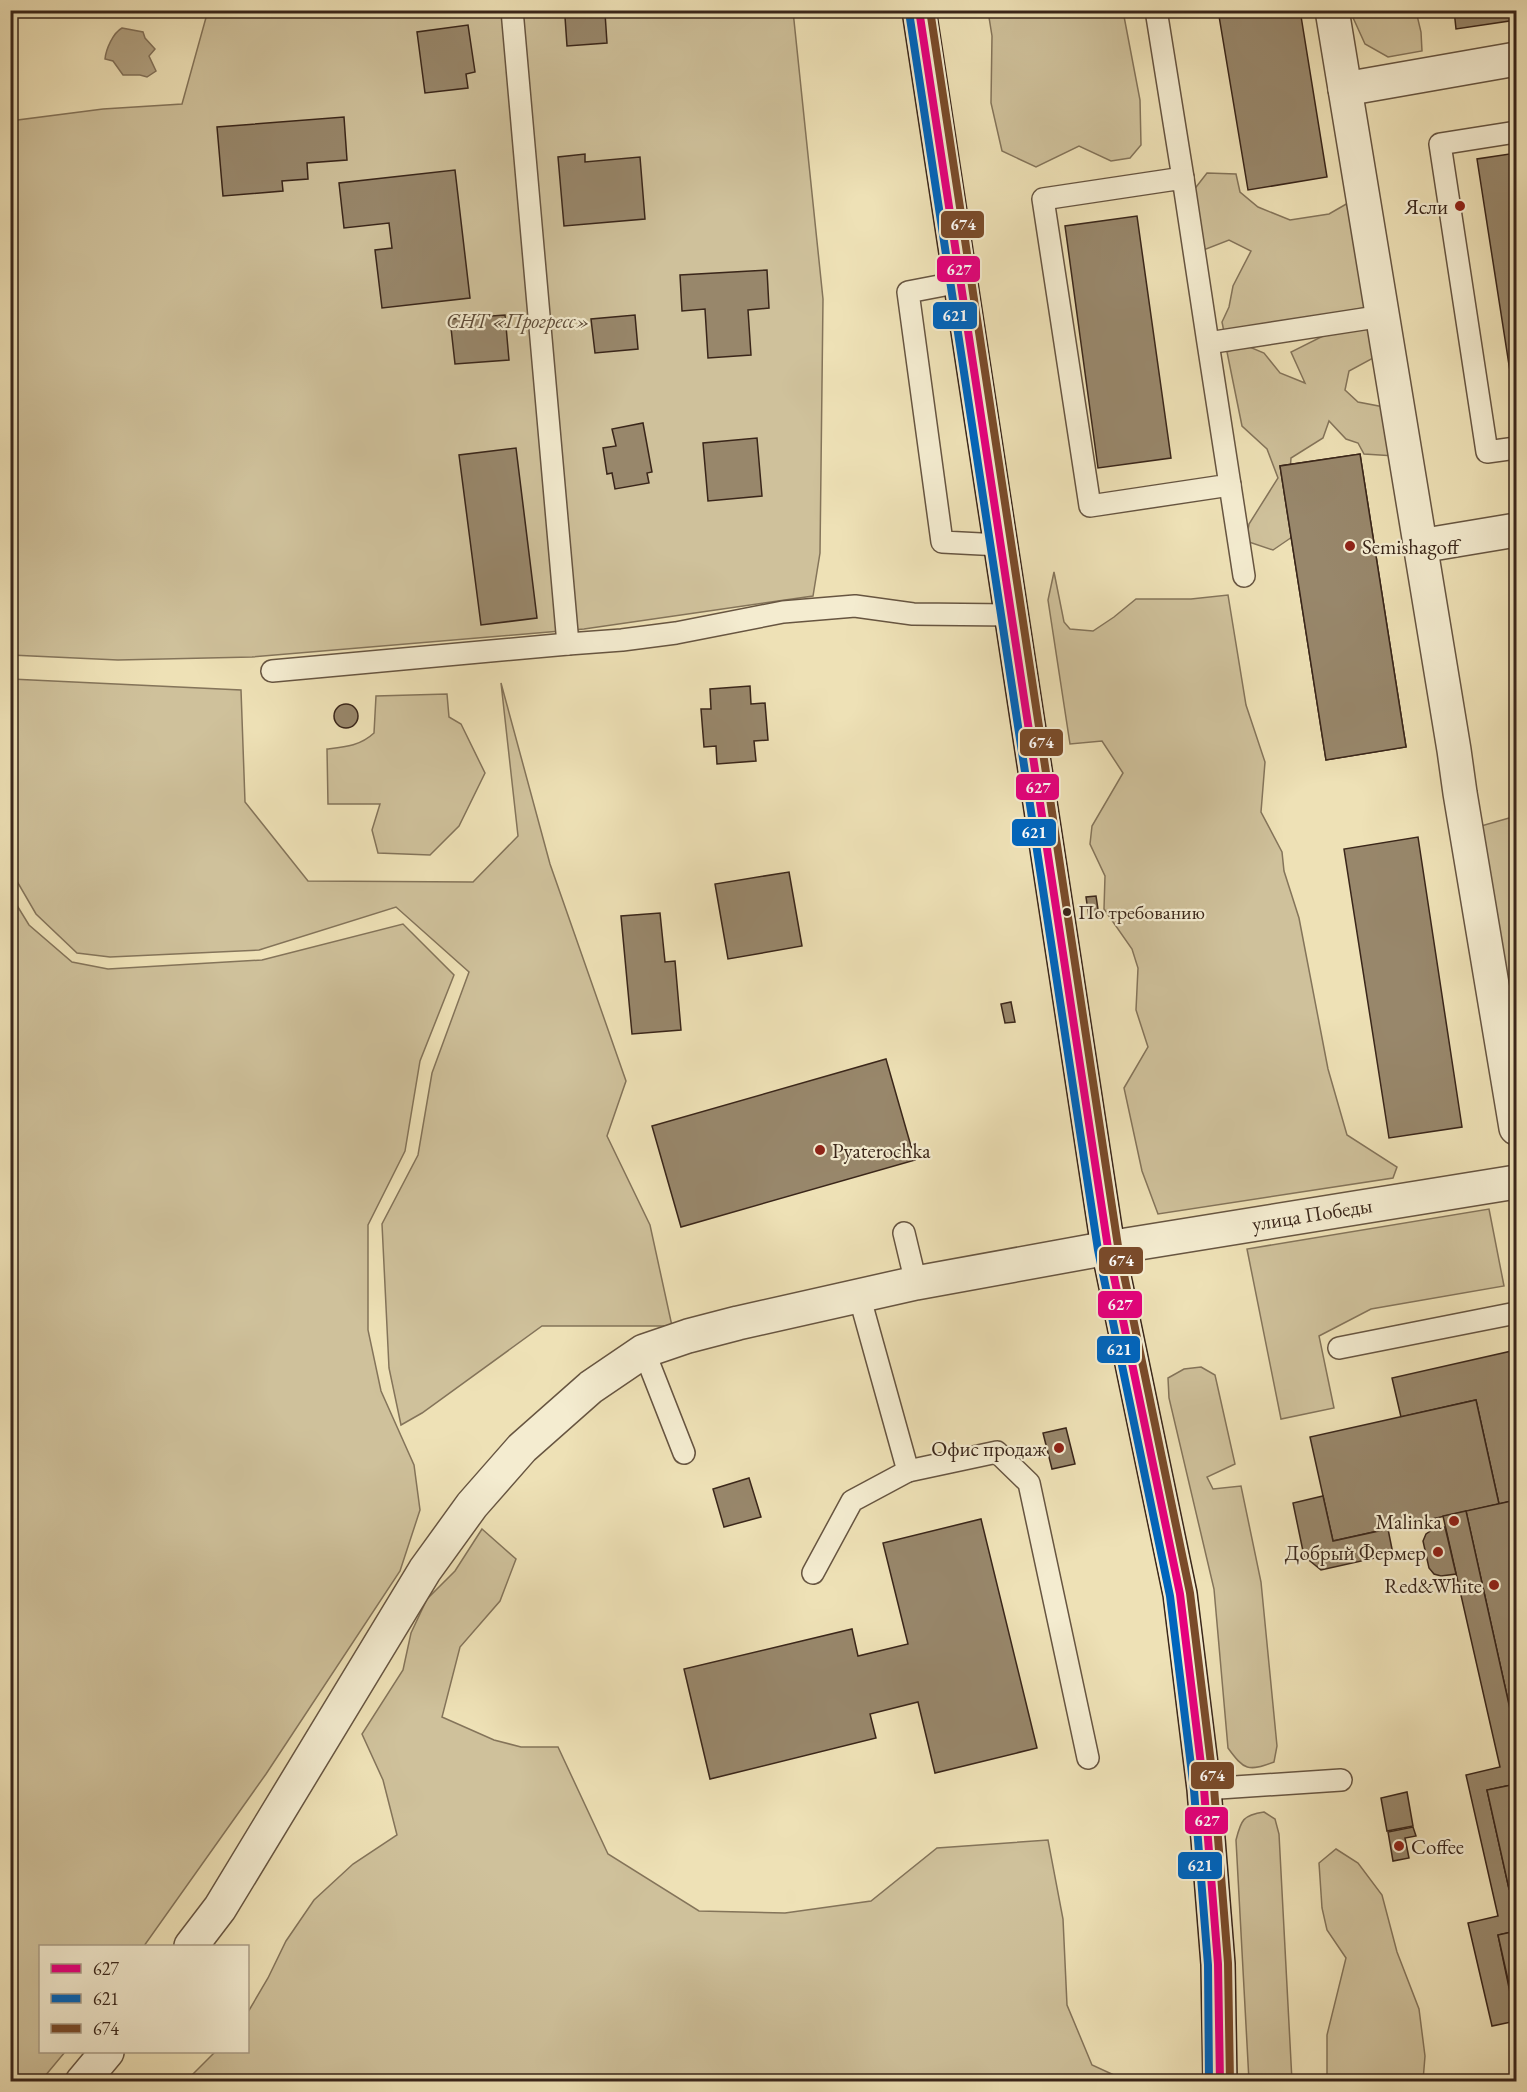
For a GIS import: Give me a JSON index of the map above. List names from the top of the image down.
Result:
{
  "streets": {
    "street": ["улица Победы"]
  },
  "parks": ["СНТ «Прогресс»"],
  "places": [
    "Ясли",
    "Semishagoff",
    "По требованию",
    "Pyaterochka",
    "Офис продаж",
    "Malinka",
    "Добрый Фермер",
    "Red&White",
    "Coffee"
  ],
  "lines": ["transit line 627", "transit line 674", "transit line 621"],
  "legend": ["627", "621", "674"]
}
